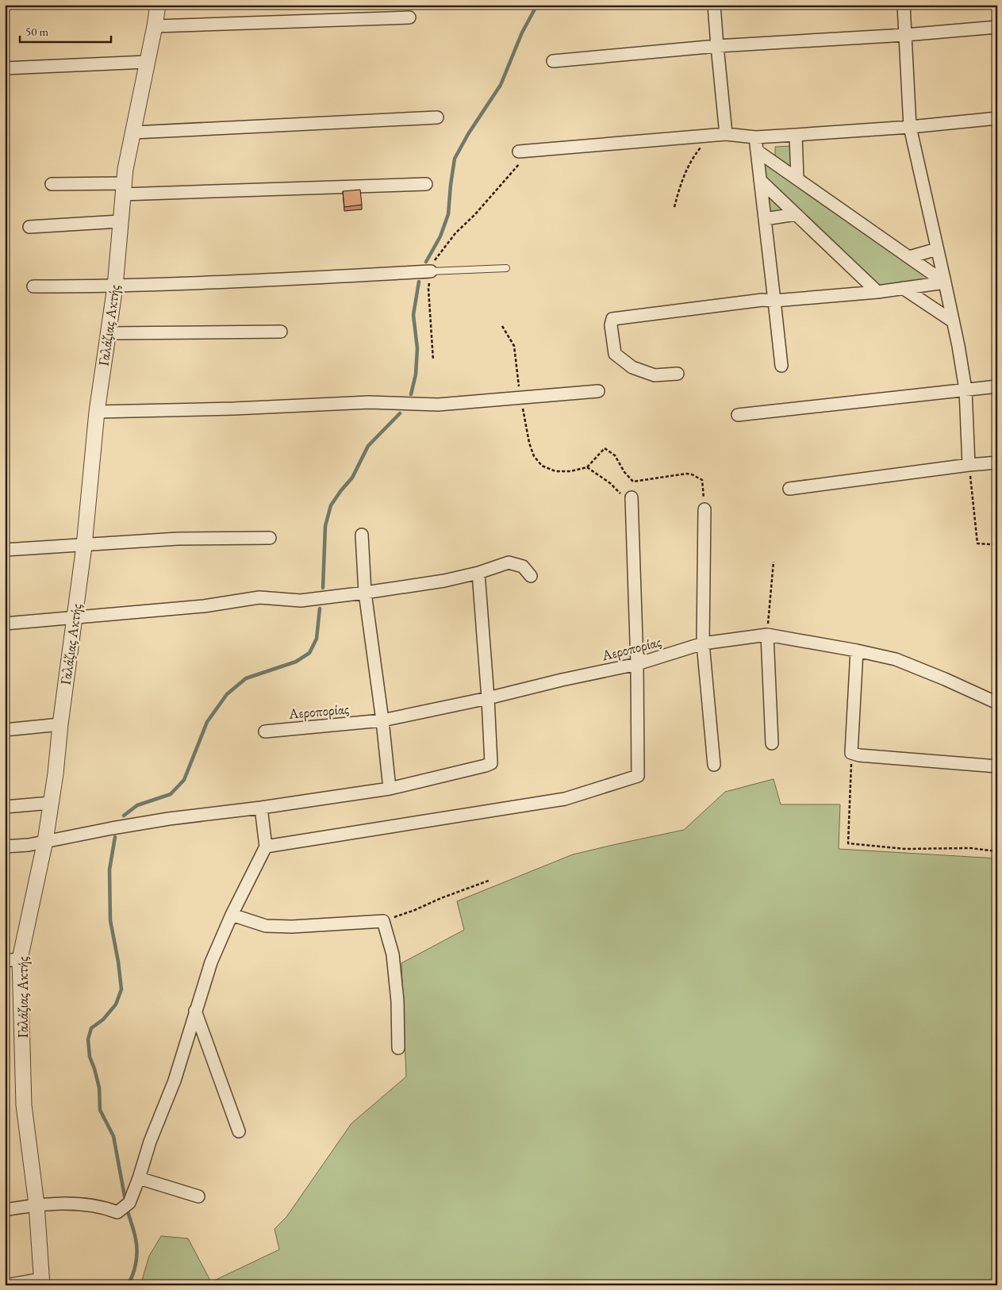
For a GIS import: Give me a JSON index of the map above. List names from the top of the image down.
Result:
{
  "streets": {
    "street": ["Γαλάζιας Ακτής", "Αεροπορίας"]
  },
  "scale_bar": "50 m"
}
